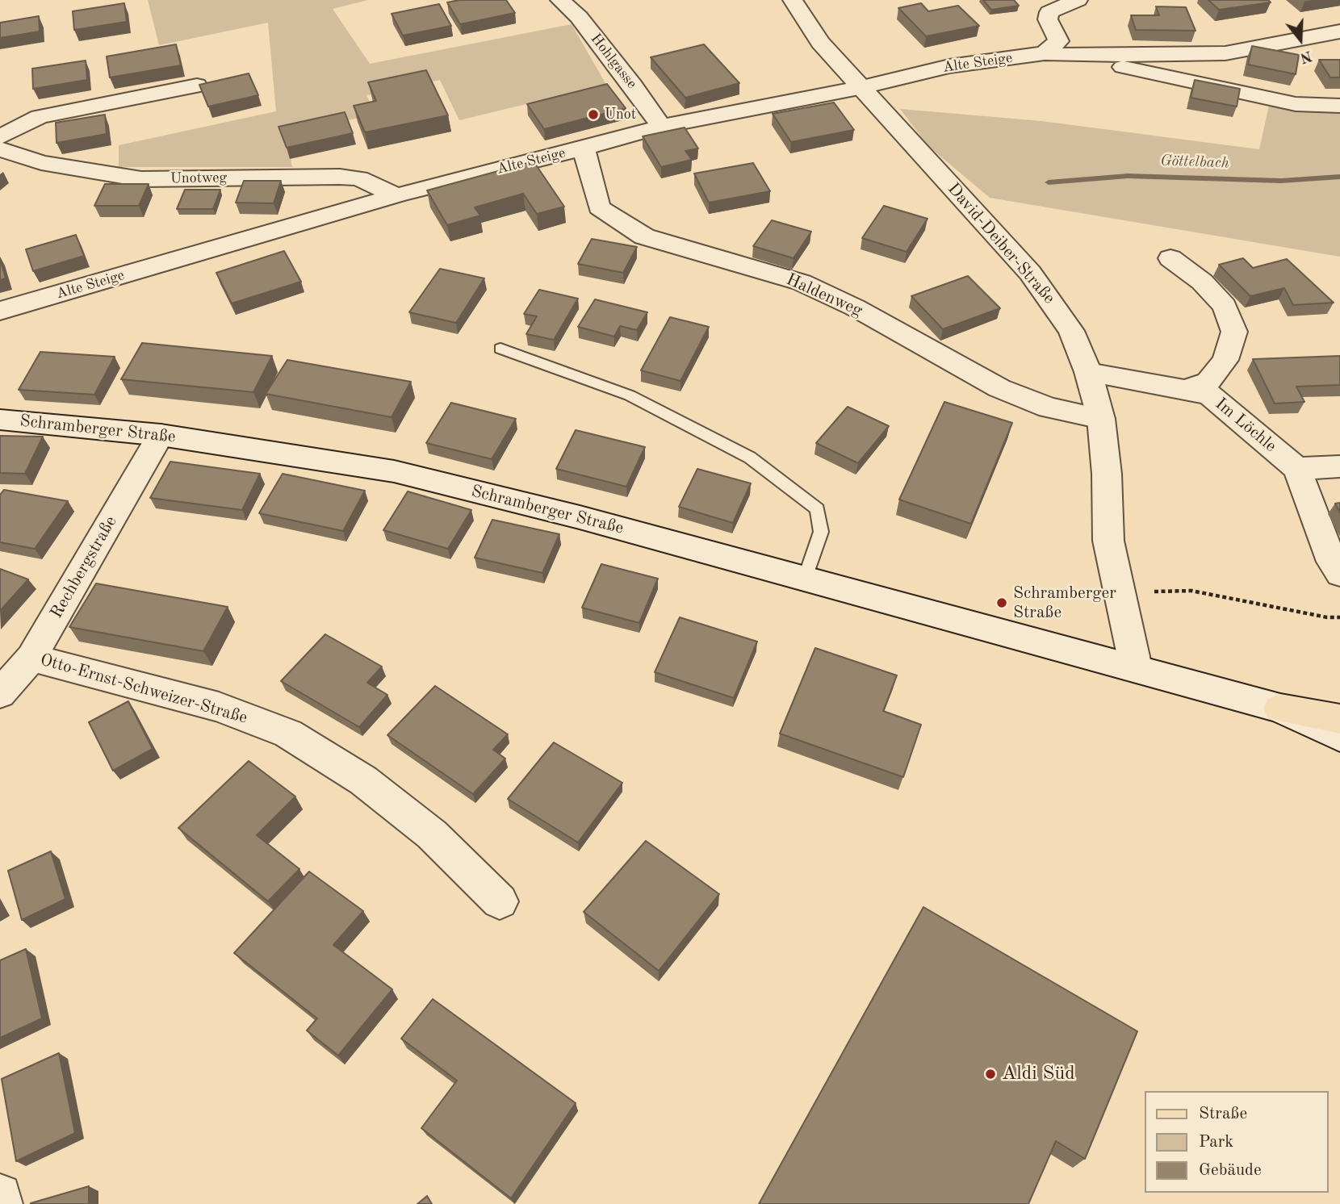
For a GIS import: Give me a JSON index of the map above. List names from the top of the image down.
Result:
{
  "streets": {
    "street": [
      "Hohlgasse",
      "Alte Steige",
      "Unotweg",
      "David-Deiber-Straße",
      "Haldenweg",
      "Im Löchle",
      "Schramberger Straße",
      "Rechbergstraße",
      "Otto-Ernst-Schweizer-Straße"
    ]
  },
  "crossings": [
    ["Hohlgasse", "Alte Steige"],
    ["Alte Steige", "Unotweg"],
    ["Alte Steige", "David-Deiber-Straße"],
    ["Alte Steige", "Haldenweg"],
    ["David-Deiber-Straße", "Haldenweg"],
    ["David-Deiber-Straße", "Im Löchle"],
    ["David-Deiber-Straße", "Schramberger Straße"],
    ["Schramberger Straße", "Rechbergstraße"],
    ["Rechbergstraße", "Otto-Ernst-Schweizer-Straße"]
  ],
  "water": ["Göttelbach"],
  "places": ["Unot", "Schramberger Straße", "Aldi Süd"],
  "legend": ["Straße", "Park", "Gebäude"],
  "north": "bottom"
}
